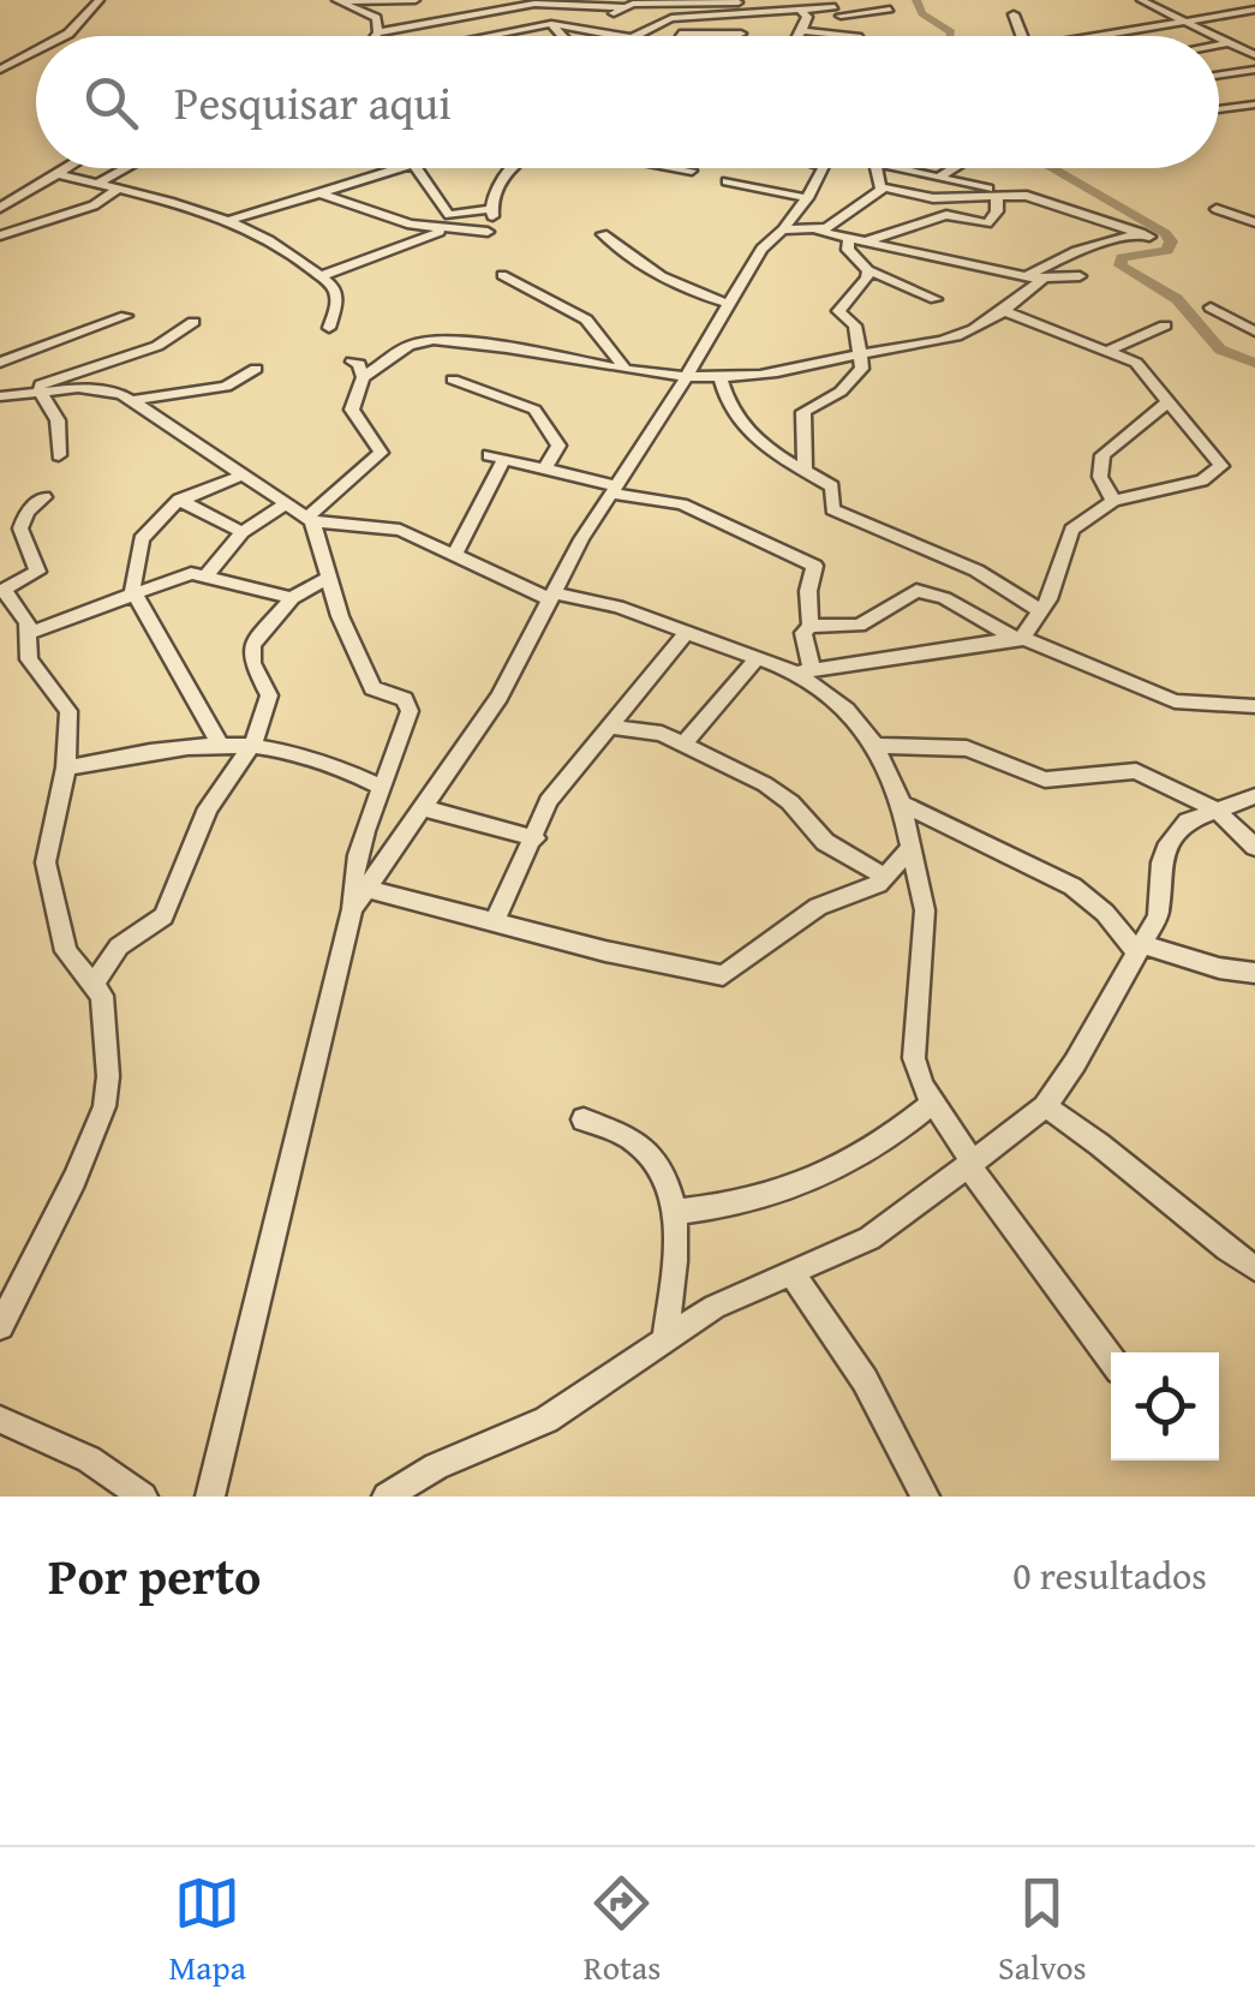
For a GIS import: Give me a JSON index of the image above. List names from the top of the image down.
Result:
{
  "page": {
    "search": "Pesquisar aqui",
    "heading": ["Por perto", "0 resultados"],
    "nav": ["Mapa", "Rotas", "Salvos"]
  }
}
